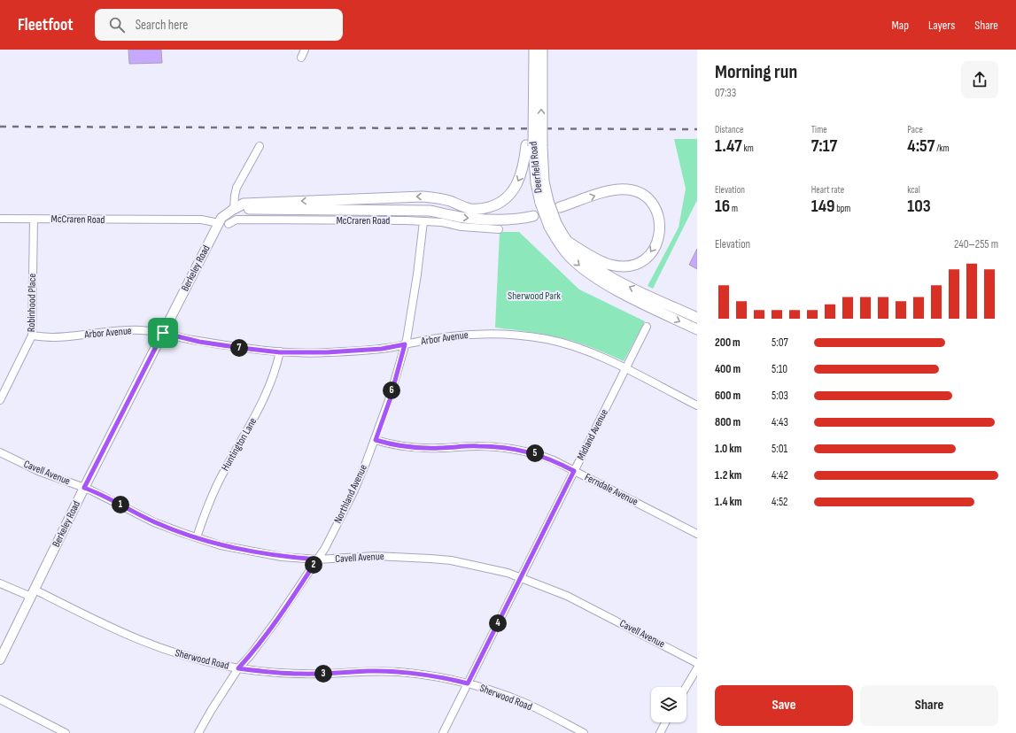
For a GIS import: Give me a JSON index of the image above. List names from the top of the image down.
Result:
{
  "streets": {
    "main road": ["Deerfield Road"],
    "street": [
      "McCraren Road",
      "Berkeley Road",
      "Robinhood Place",
      "Arbor Avenue",
      "Midland Avenue",
      "Huntington Lane",
      "Cavell Avenue",
      "Ferndale Avenue",
      "Northland Avenue",
      "Sherwood Road"
    ]
  },
  "crossings": [
    ["McCraren Road", "Berkeley Road"],
    ["McCraren Road", "Robinhood Place"],
    ["McCraren Road", "Northland Avenue"],
    ["Berkeley Road", "Arbor Avenue"],
    ["Berkeley Road", "Cavell Avenue"],
    ["Berkeley Road", "Sherwood Road"],
    ["Robinhood Place", "Arbor Avenue"],
    ["Arbor Avenue", "Midland Avenue"],
    ["Arbor Avenue", "Huntington Lane"],
    ["Arbor Avenue", "Northland Avenue"],
    ["Midland Avenue", "Cavell Avenue"],
    ["Midland Avenue", "Ferndale Avenue"],
    ["Midland Avenue", "Sherwood Road"],
    ["Huntington Lane", "Cavell Avenue"],
    ["Cavell Avenue", "Northland Avenue"],
    ["Ferndale Avenue", "Northland Avenue"],
    ["Northland Avenue", "Sherwood Road"]
  ],
  "parks": ["Sherwood Park"],
  "page": {
    "header": "Fleetfoot",
    "search": "Search here",
    "nav": ["Map", "Layers", "Share"],
    "heading": ["Morning run", "07:33"],
    "stats": [
      ["Distance", "1.47 km"],
      ["Time", "7:17"],
      ["Pace", "4:57 /km"],
      ["Elevation", "16 m"],
      ["Heart rate", "149 bpm"],
      ["kcal", "103"]
    ],
    "chart": ["Elevation", "240–255 m"],
    "list": [
      {
        "name": "200 m",
        "note": "5:07"
      },
      {
        "name": "400 m",
        "note": "5:10"
      },
      {
        "name": "600 m",
        "note": "5:03"
      },
      {
        "name": "800 m",
        "note": "4:43"
      },
      {
        "name": "1.0 km",
        "note": "5:01"
      },
      {
        "name": "1.2 km",
        "note": "4:42"
      },
      {
        "name": "1.4 km",
        "note": "4:52"
      }
    ],
    "pins": [
      "7",
      "6",
      "5",
      "1",
      "2",
      "4",
      "3"
    ],
    "buttons": ["Save", "Share"]
  }
}
